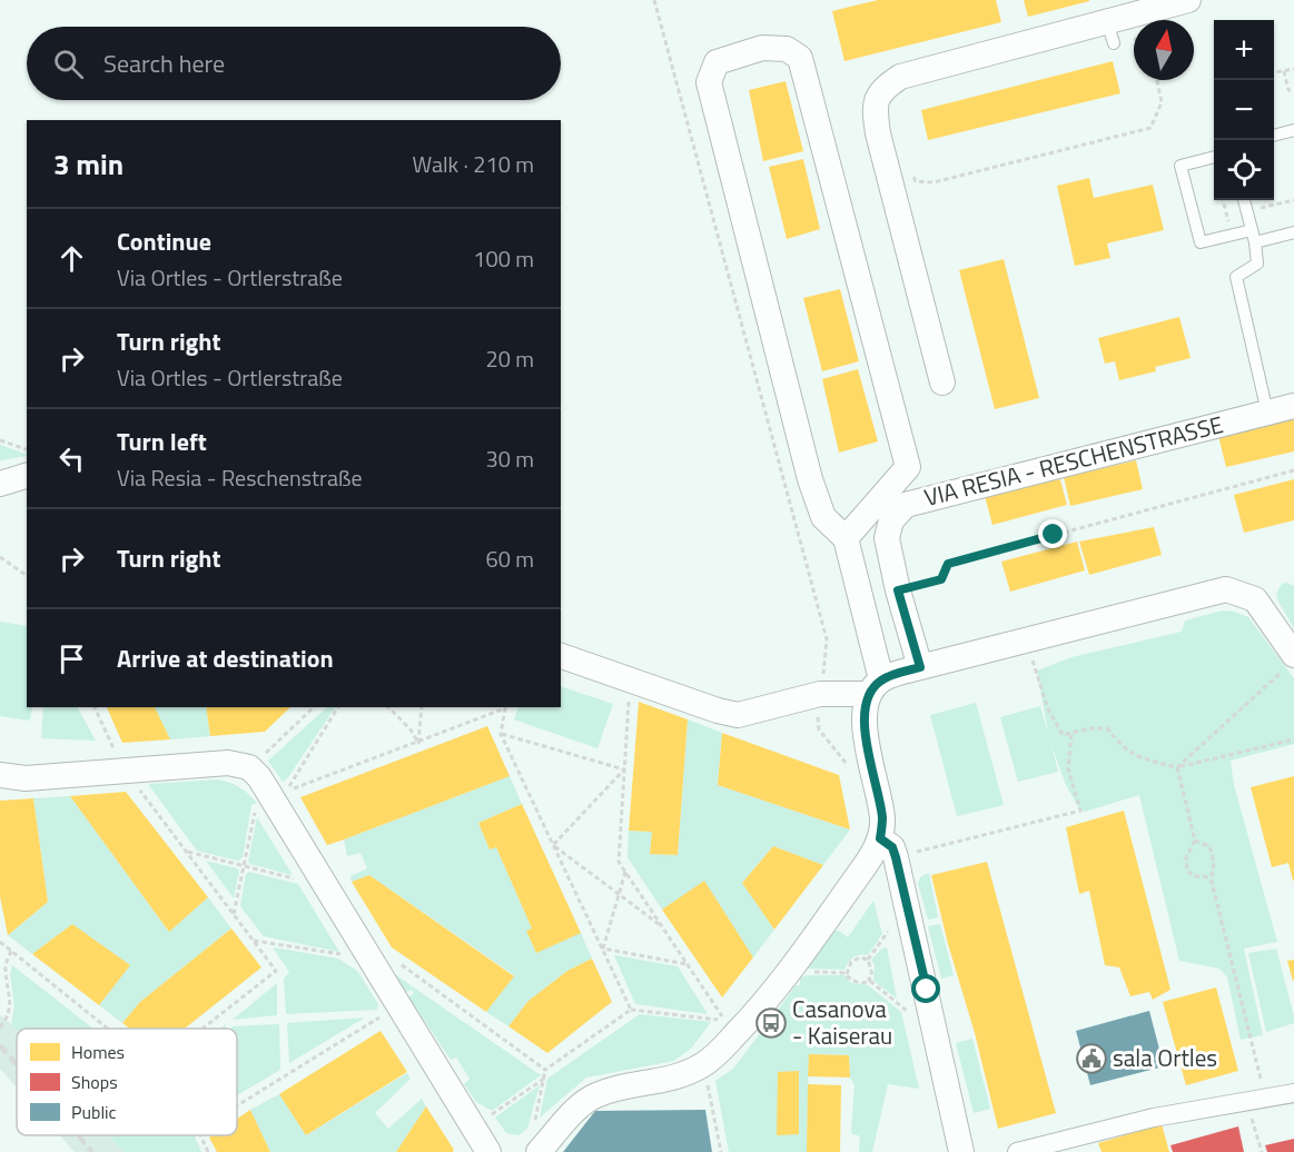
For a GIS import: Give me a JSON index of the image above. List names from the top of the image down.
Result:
{
  "streets": {
    "street": ["VIA RESIA - RESCHENSTRASSE"]
  },
  "places": {
    "bus stop": ["Casanova - Kaiserau"],
    "public building": ["sala Ortles"]
  },
  "legend": ["Homes", "Shops", "Public"],
  "north": "top",
  "page": {
    "map_buttons": ["+", "−"],
    "search": "Search here",
    "heading": ["3 min", "Walk · 210 m"],
    "list": [
      ["Continue", "Via Ortles - Ortlerstraße", "100 m"],
      ["Turn right", "Via Ortles - Ortlerstraße", "20 m"],
      ["Turn left", "Via Resia - Reschenstraße", "30 m"],
      ["Turn right", "60 m"],
      "Arrive at destination"
    ]
  }
}
